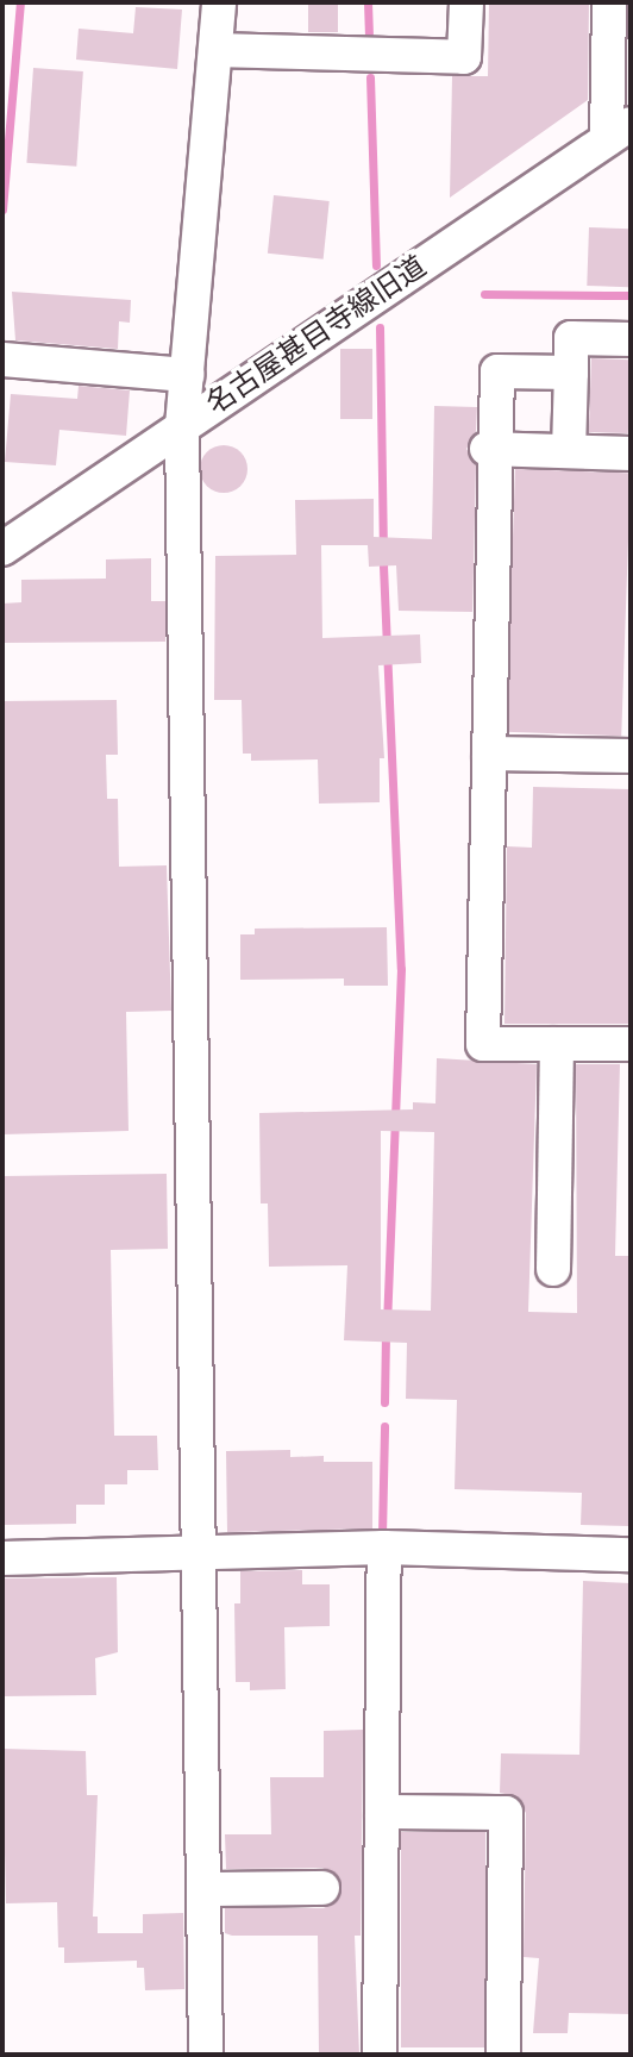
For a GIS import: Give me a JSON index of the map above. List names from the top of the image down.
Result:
{
  "streets": {
    "street": ["名古屋甚目寺線旧道"]
  }
}
